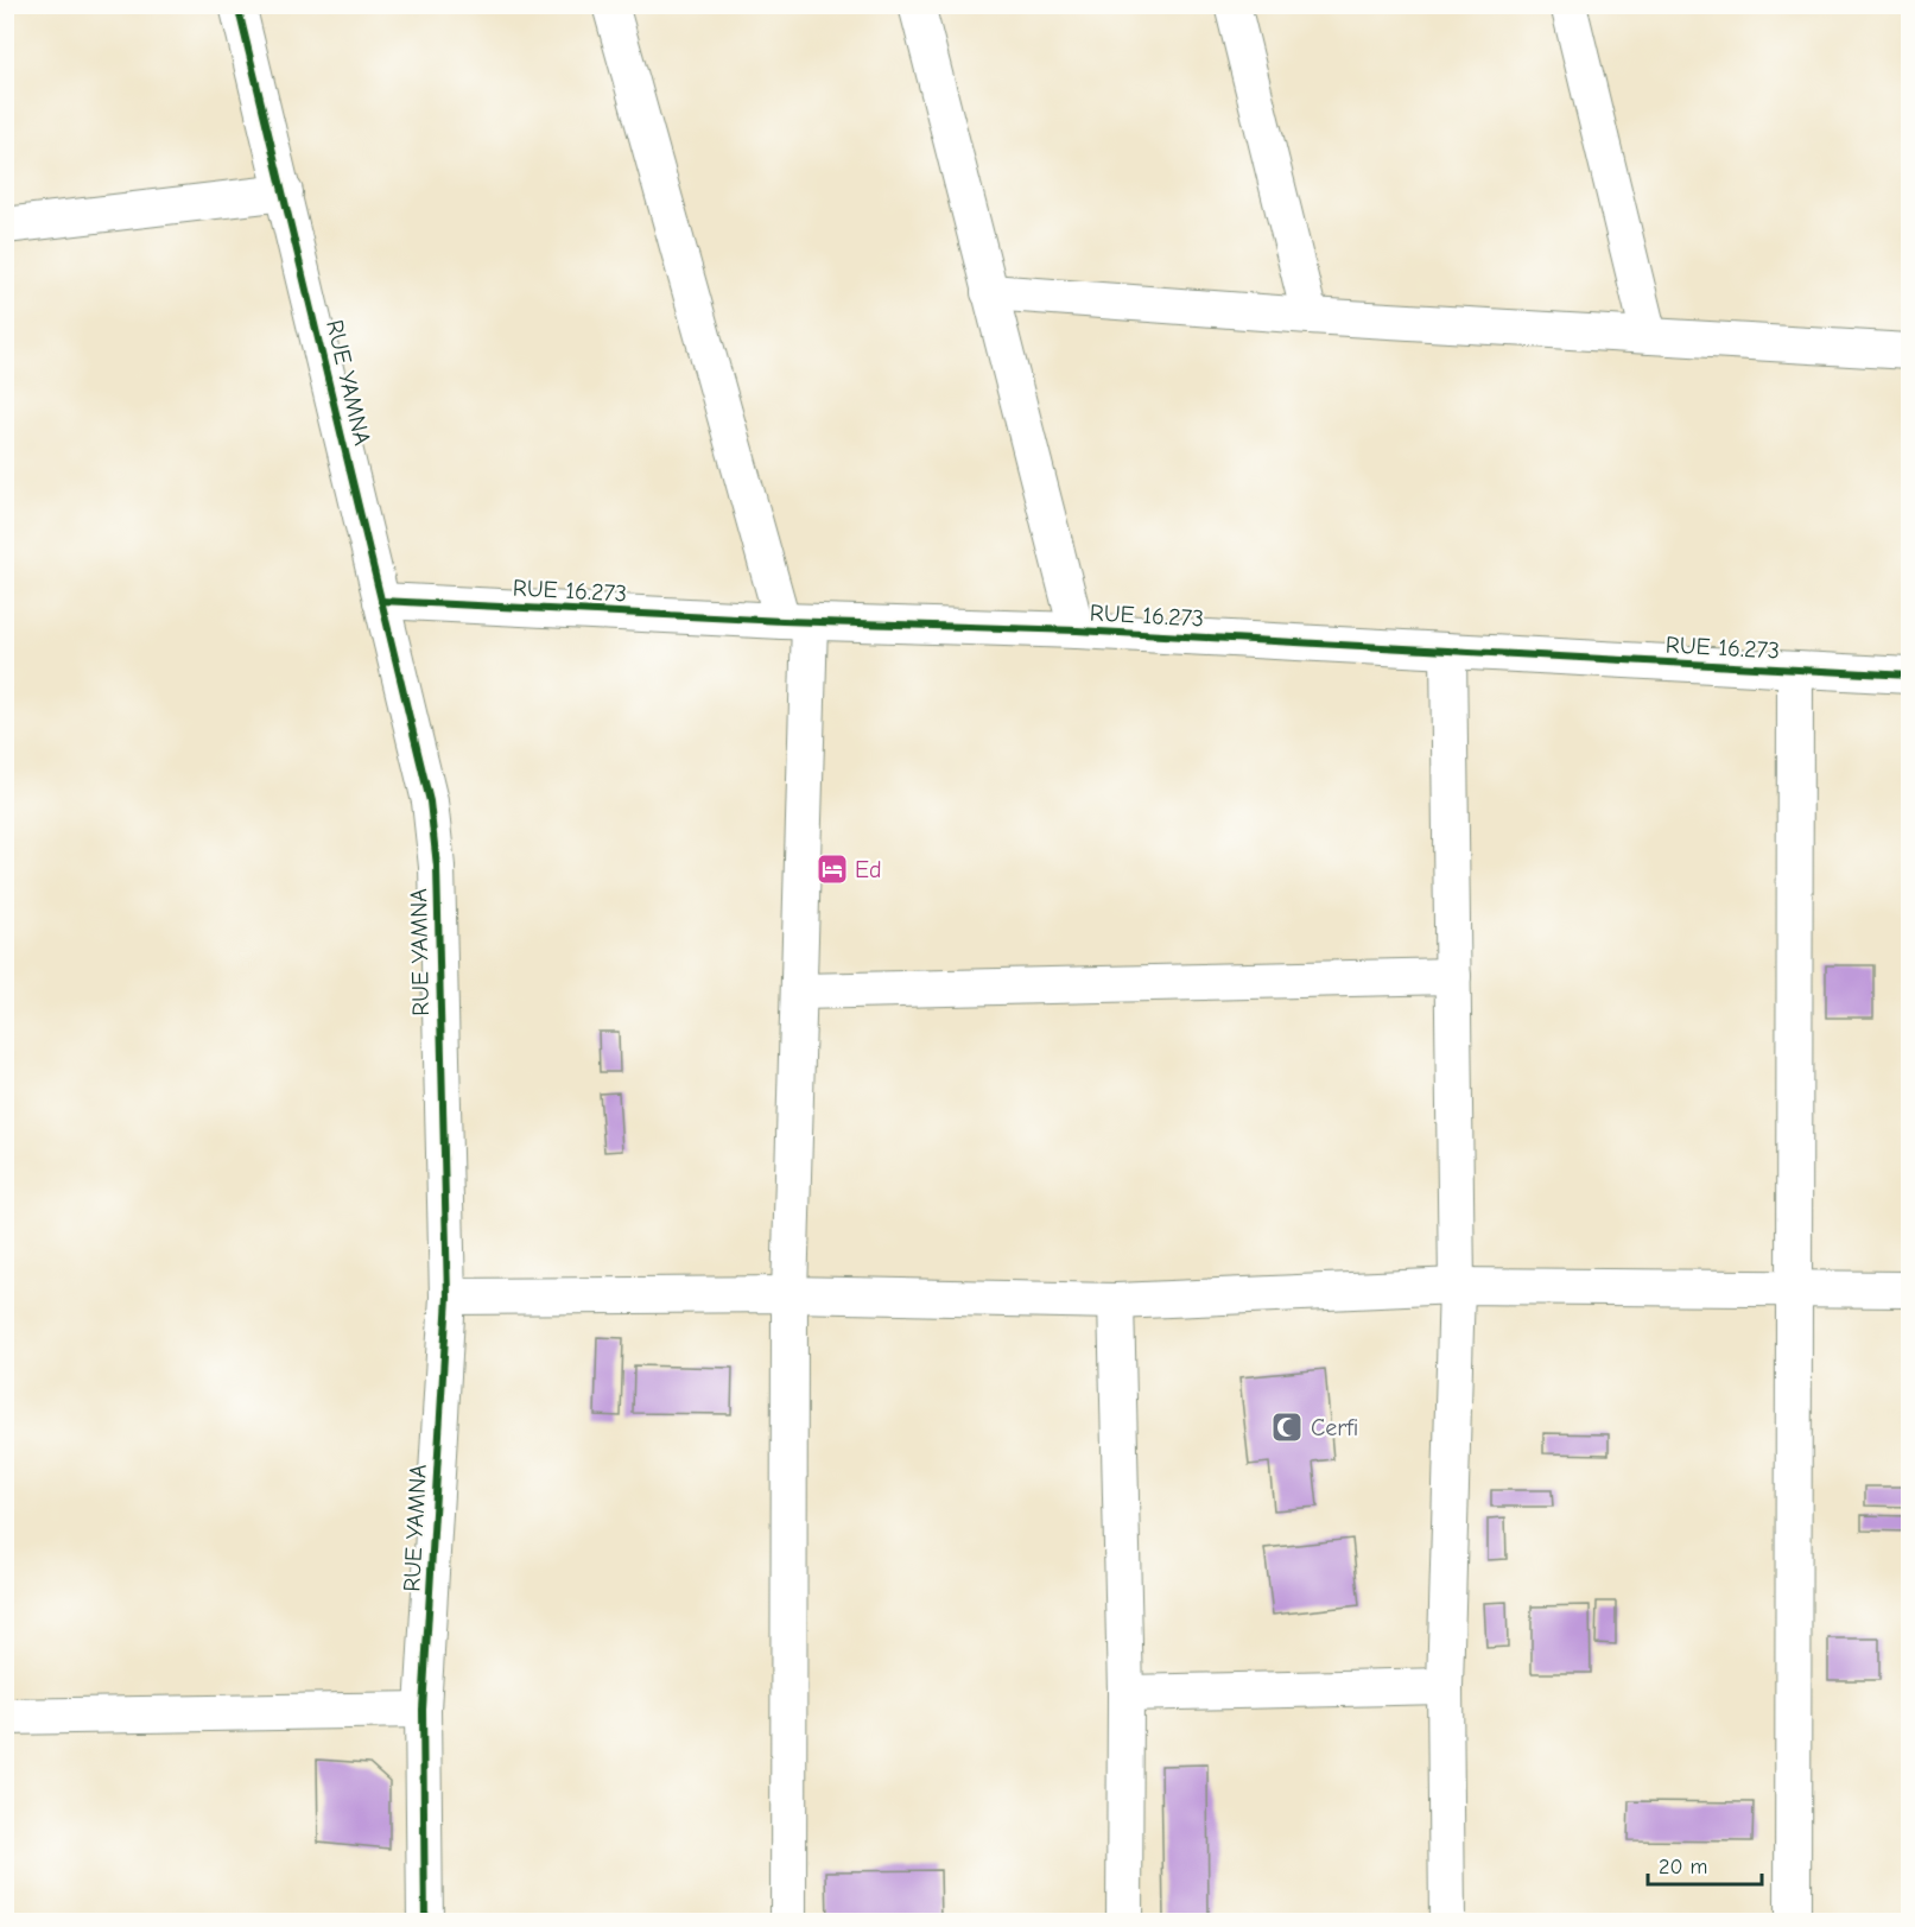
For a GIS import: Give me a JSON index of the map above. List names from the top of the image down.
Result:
{
  "streets": {
    "street": ["RUE YAMNA", "RUE 16.273"]
  },
  "crossings": [
    ["RUE YAMNA", "RUE 16.273"]
  ],
  "places": {
    "hotel": ["Ed"],
    "mosque": ["Cerfi"]
  },
  "scale_bar": "20 m"
}
